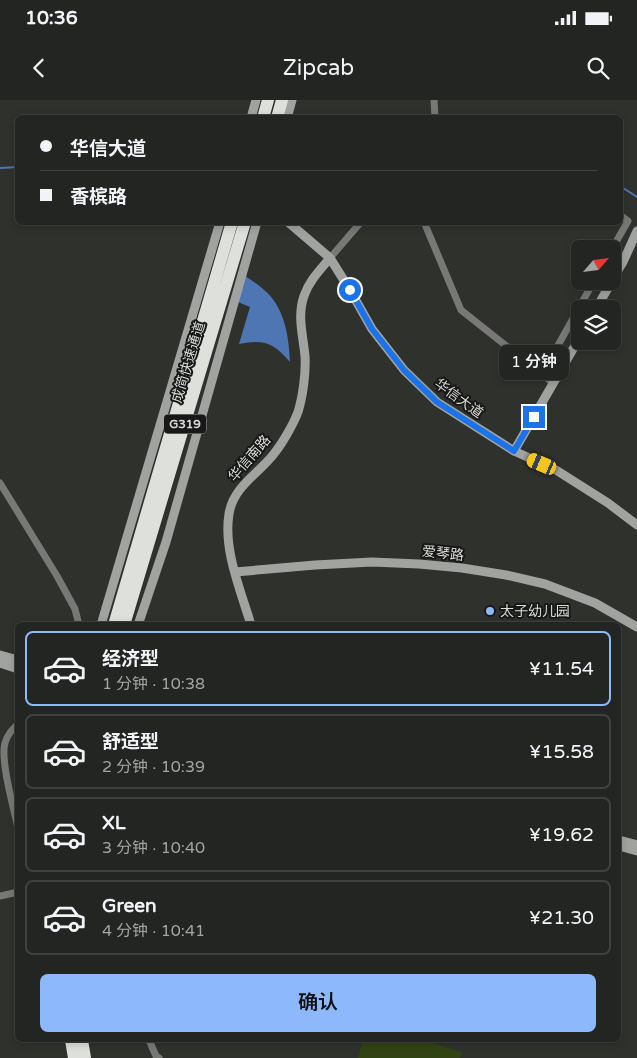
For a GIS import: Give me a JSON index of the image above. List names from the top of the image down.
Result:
{
  "streets": {
    "highway": ["成简快速通道", "G319"],
    "street": ["华信大道", "华信南路", "爱琴路"]
  },
  "crossings": [
    ["华信大道", "华信南路"],
    ["华信南路", "爱琴路"]
  ],
  "places": ["太子幼儿园"],
  "north": "top right",
  "page": {
    "status": "10:36",
    "header": "Zipcab",
    "banner": ["华信大道", "香槟路"],
    "bubble": "1 分钟",
    "list": [
      {
        "name": "经济型",
        "note": "1 分钟 · 10:38",
        "value": "¥11.54"
      },
      {
        "name": "舒适型",
        "note": "2 分钟 · 10:39",
        "value": "¥15.58"
      },
      {
        "name": "XL",
        "note": "3 分钟 · 10:40",
        "value": "¥19.62"
      },
      {
        "name": "Green",
        "note": "4 分钟 · 10:41",
        "value": "¥21.30"
      }
    ],
    "buttons": "确认"
  }
}
